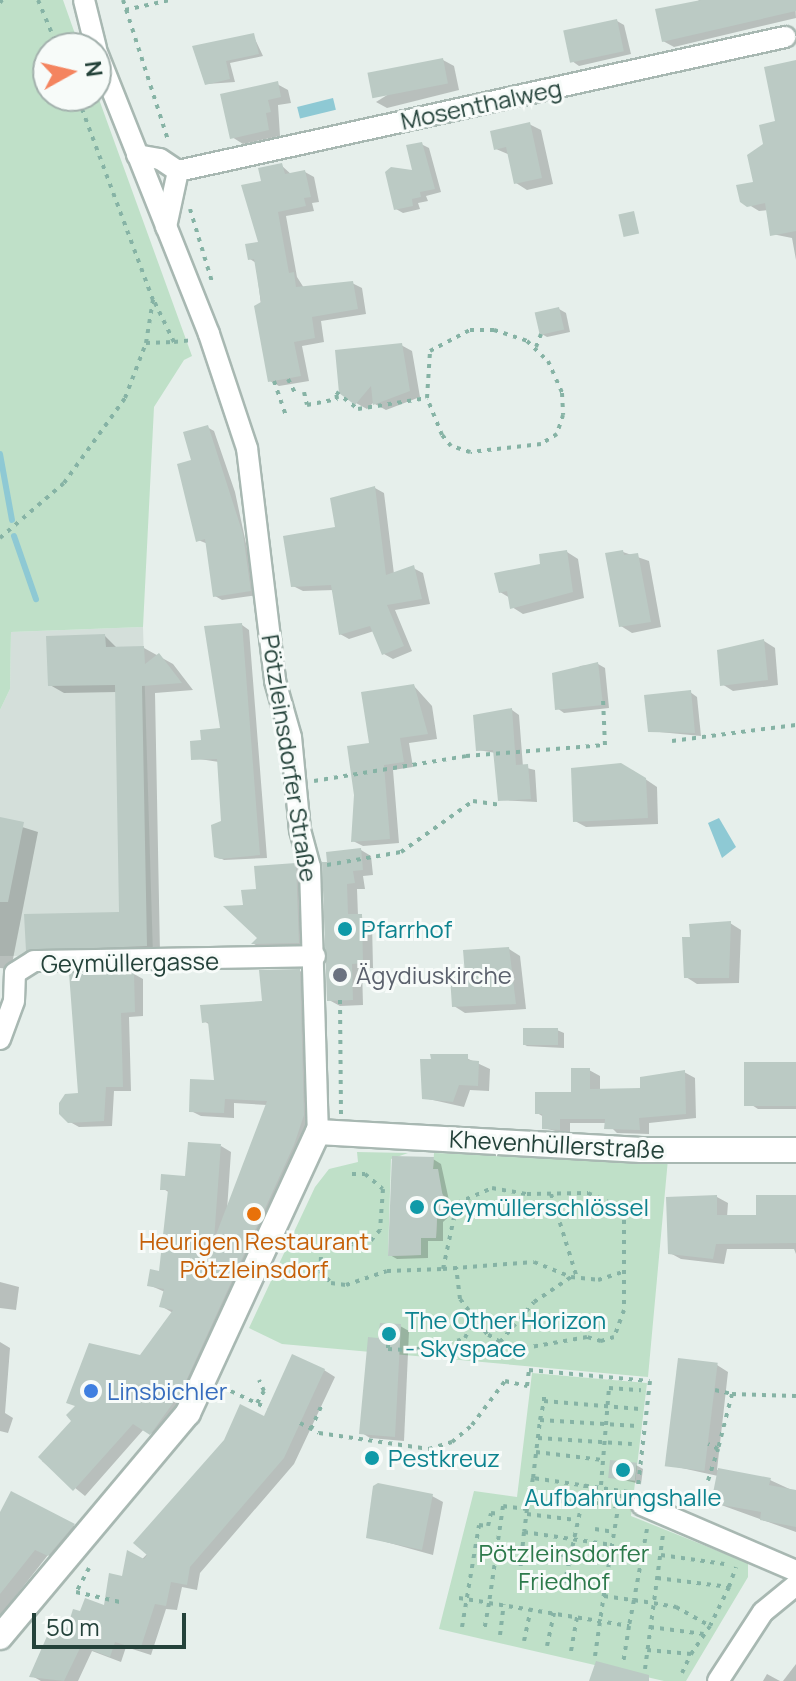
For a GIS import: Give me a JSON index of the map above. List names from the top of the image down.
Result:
{
  "streets": {
    "street": [
      "Mosenthalweg",
      "Pötzleinsdorfer Straße",
      "Geymüllergasse",
      "Khevenhüllerstraße"
    ]
  },
  "crossings": [
    ["Pötzleinsdorfer Straße", "Geymüllergasse"],
    ["Pötzleinsdorfer Straße", "Khevenhüllerstraße"]
  ],
  "parks": ["Pötzleinsdorfer Friedhof"],
  "places": [
    "Pfarrhof",
    "Ägydiuskirche",
    "Geymüllerschlössel",
    "Heurigen Restaurant Pötzleinsdorf",
    "The Other Horizon - Skyspace",
    "Linsbichler",
    "Pestkreuz",
    "Aufbahrungshalle"
  ],
  "scale_bar": "50 m",
  "north": "right"
}
